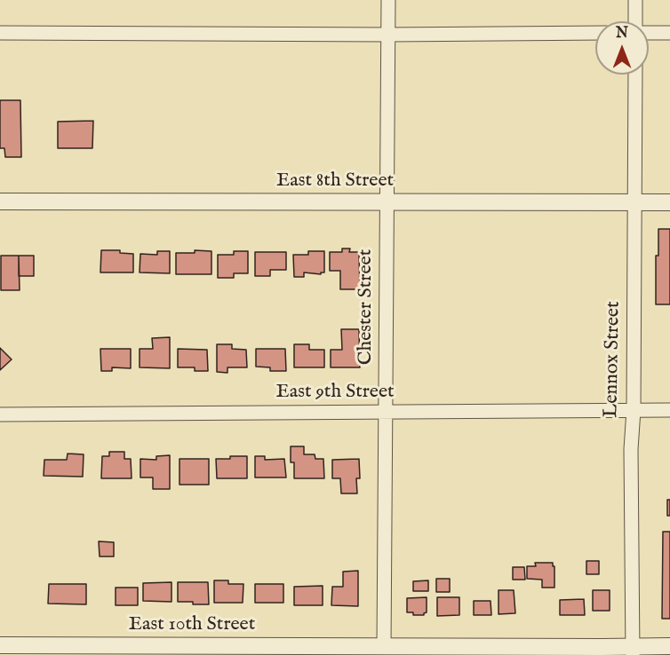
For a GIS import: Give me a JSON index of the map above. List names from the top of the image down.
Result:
{
  "streets": {
    "street": [
      "East 8th Street",
      "Chester Street",
      "Lennox Street",
      "East 9th Street",
      "East 10th Street"
    ]
  },
  "crossings": [
    ["East 8th Street", "Chester Street"],
    ["East 8th Street", "Lennox Street"],
    ["Chester Street", "East 9th Street"],
    ["Chester Street", "East 10th Street"],
    ["Lennox Street", "East 9th Street"]
  ],
  "north": "top"
}
